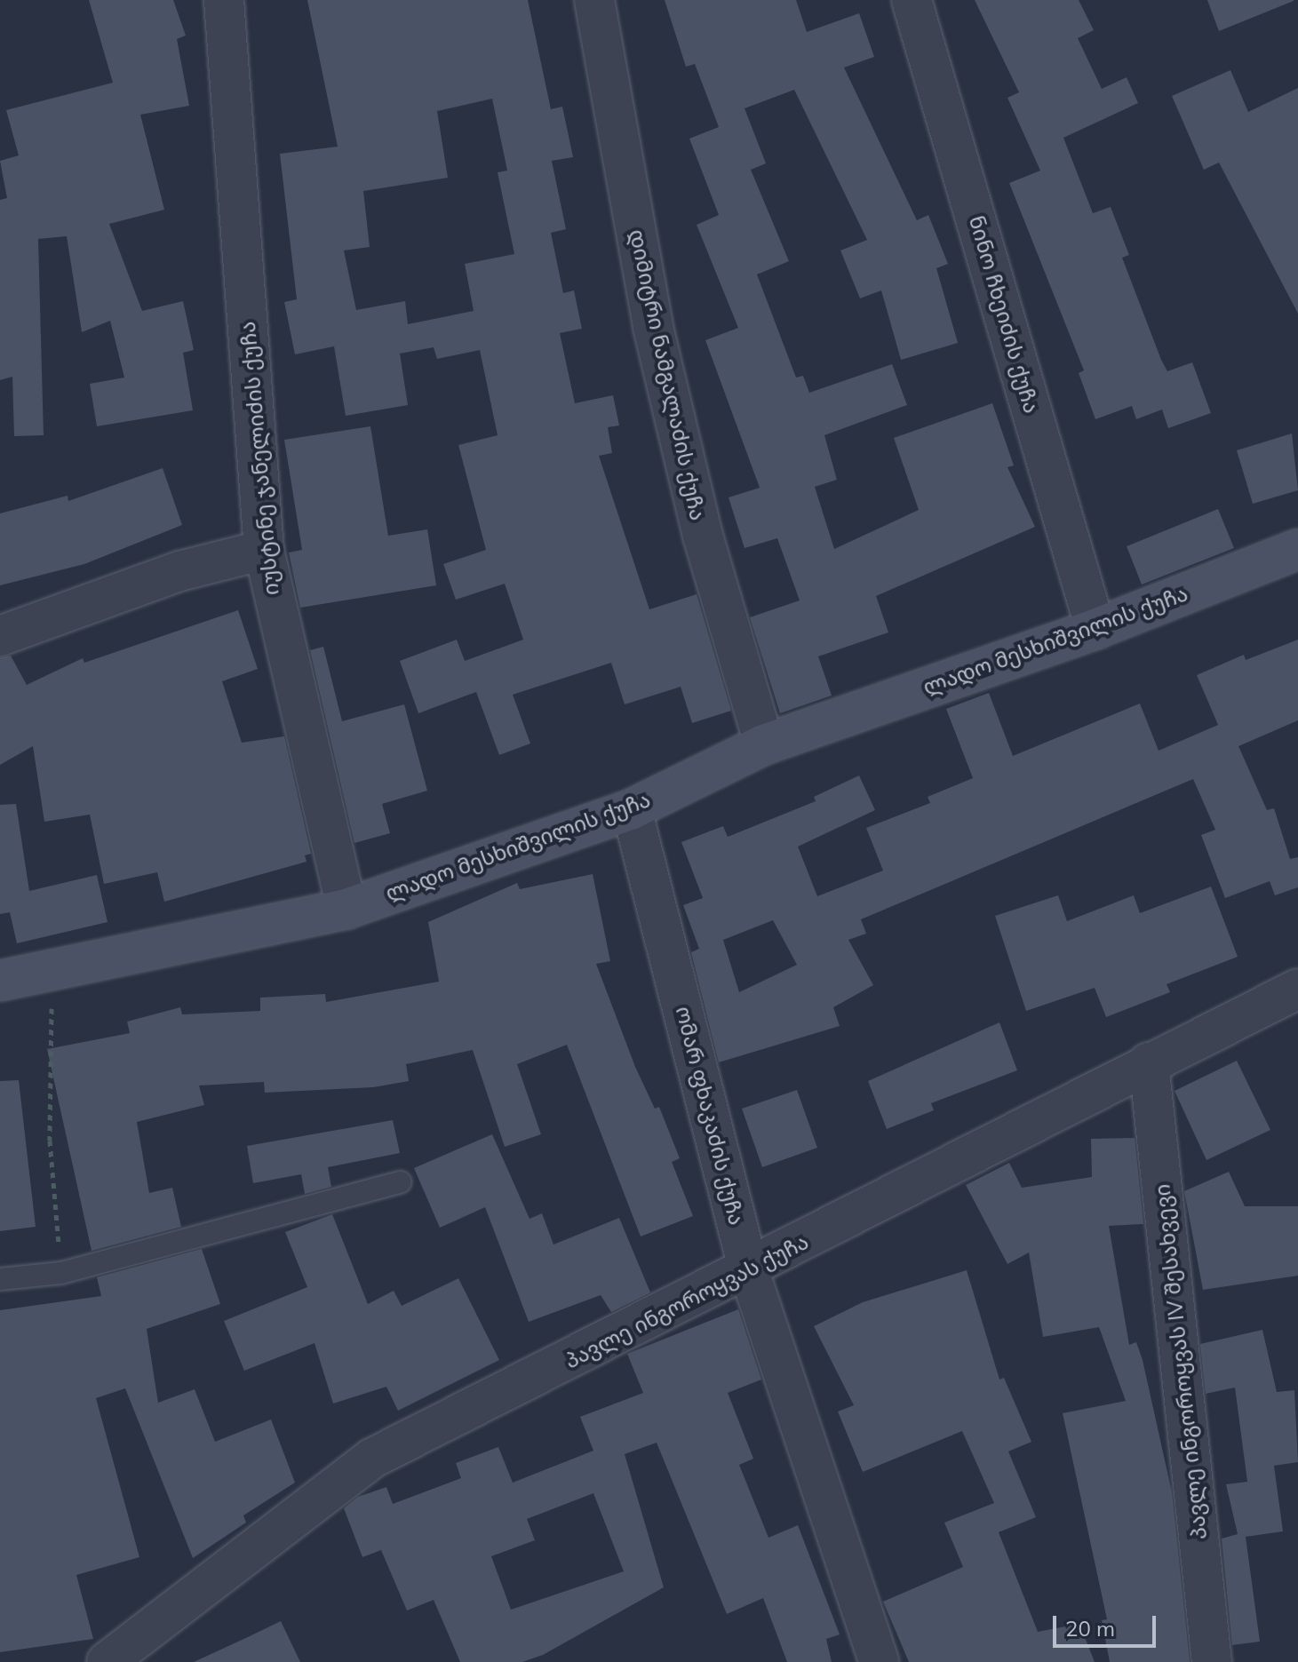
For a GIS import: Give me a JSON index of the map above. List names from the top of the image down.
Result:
{
  "streets": {
    "street": [
      "ნინო ჩხეიძის ქუჩა",
      "დიმიტრი ნამგალაძის ქუჩა",
      "იუსტინე ჯანელიძის ქუჩა",
      "ლადო მესხიშვილის ქუჩა",
      "ომარ ფხაკაძის ქუჩა",
      "პავლე ინგოროყვას ქუჩა",
      "პავლე ინგოროყვას IV შესახვევი"
    ]
  },
  "crossings": [
    ["ნინო ჩხეიძის ქუჩა", "ლადო მესხიშვილის ქუჩა"],
    ["დიმიტრი ნამგალაძის ქუჩა", "ლადო მესხიშვილის ქუჩა"],
    ["იუსტინე ჯანელიძის ქუჩა", "ლადო მესხიშვილის ქუჩა"],
    ["ლადო მესხიშვილის ქუჩა", "ომარ ფხაკაძის ქუჩა"],
    ["ომარ ფხაკაძის ქუჩა", "პავლე ინგოროყვას ქუჩა"],
    ["პავლე ინგოროყვას ქუჩა", "პავლე ინგოროყვას IV შესახვევი"]
  ],
  "scale_bar": "20 m"
}
